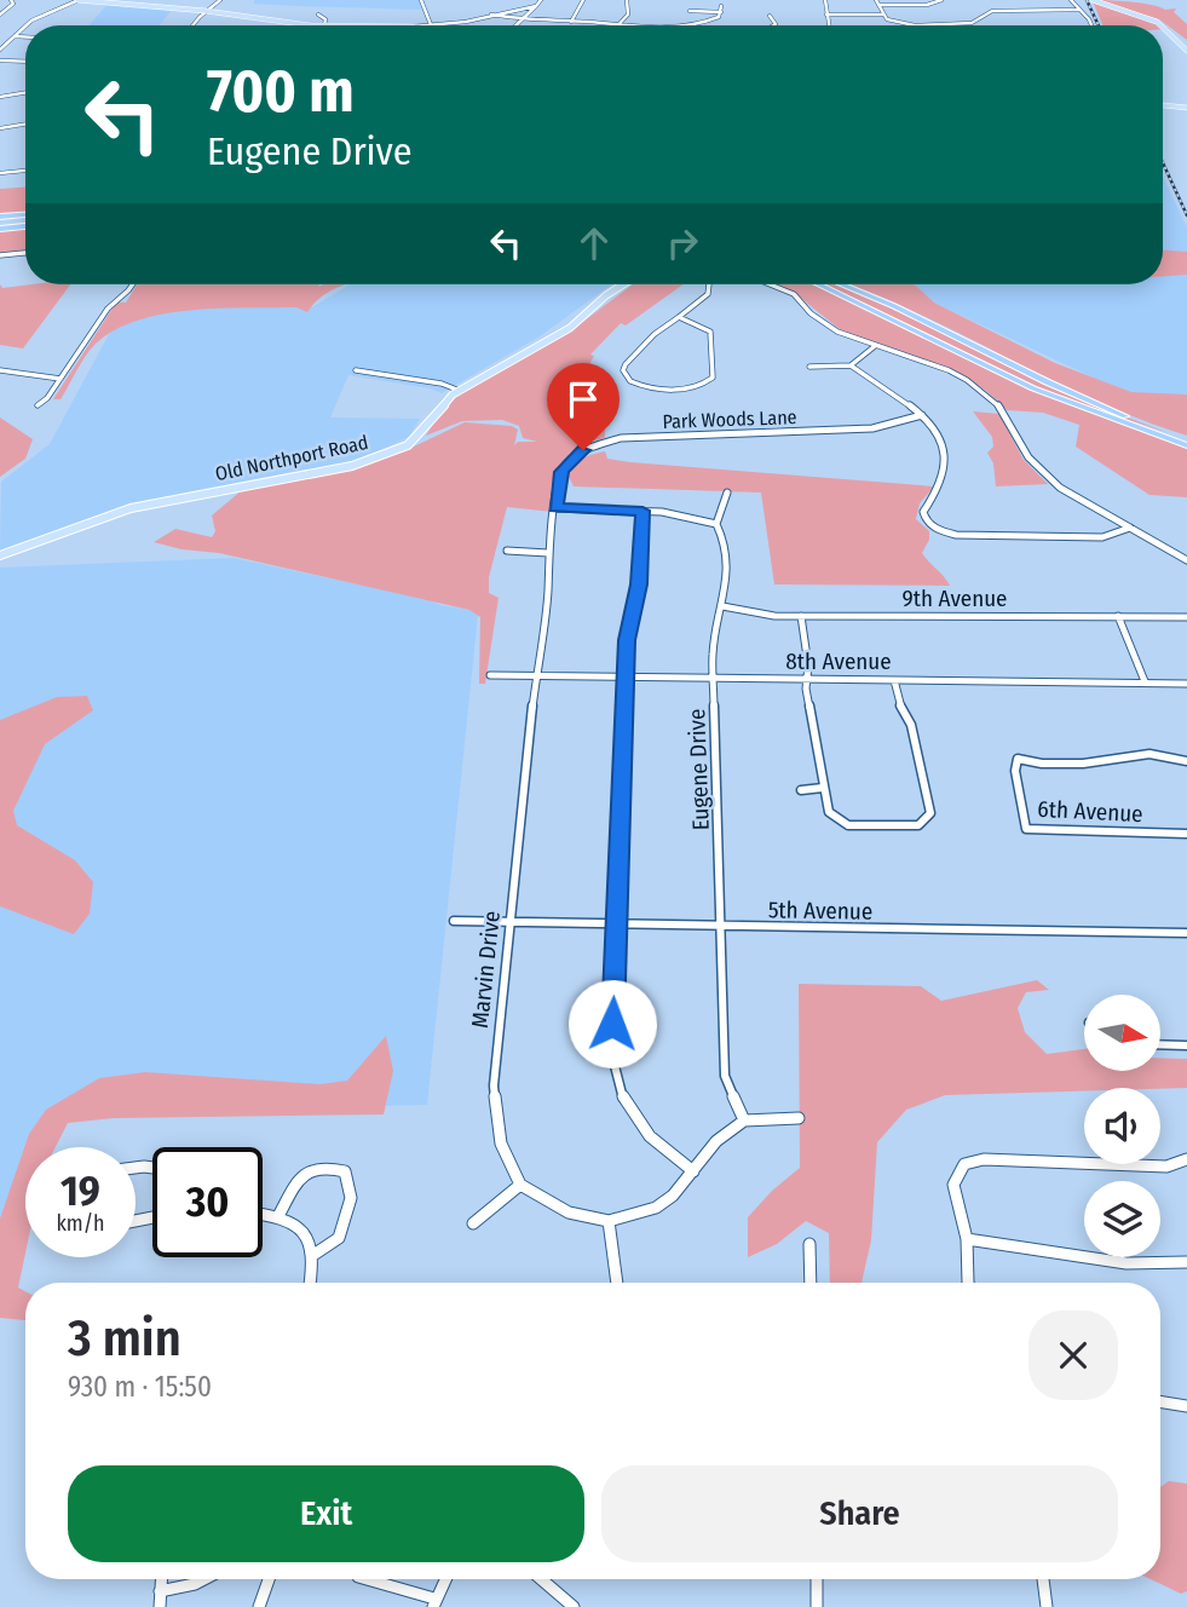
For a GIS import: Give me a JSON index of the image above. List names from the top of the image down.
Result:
{
  "streets": {
    "main road": ["Old Northport Road"],
    "street": [
      "Park Woods Lane",
      "9th Avenue",
      "8th Avenue",
      "Eugene Drive",
      "6th Avenue",
      "5th Avenue",
      "Marvin Drive"
    ]
  },
  "crossings": [
    ["Park Woods Lane", "Marvin Drive"],
    ["9th Avenue", "Eugene Drive"],
    ["8th Avenue", "Eugene Drive"],
    ["8th Avenue", "Marvin Drive"],
    ["Eugene Drive", "5th Avenue"],
    ["5th Avenue", "Marvin Drive"]
  ],
  "north": "right",
  "page": {
    "turn": ["700 m", "Eugene Drive"],
    "speed": "19 km/h",
    "limit": "30",
    "heading": ["3 min", "930 m · 15:50"],
    "buttons": ["Exit", "Share"]
  }
}
